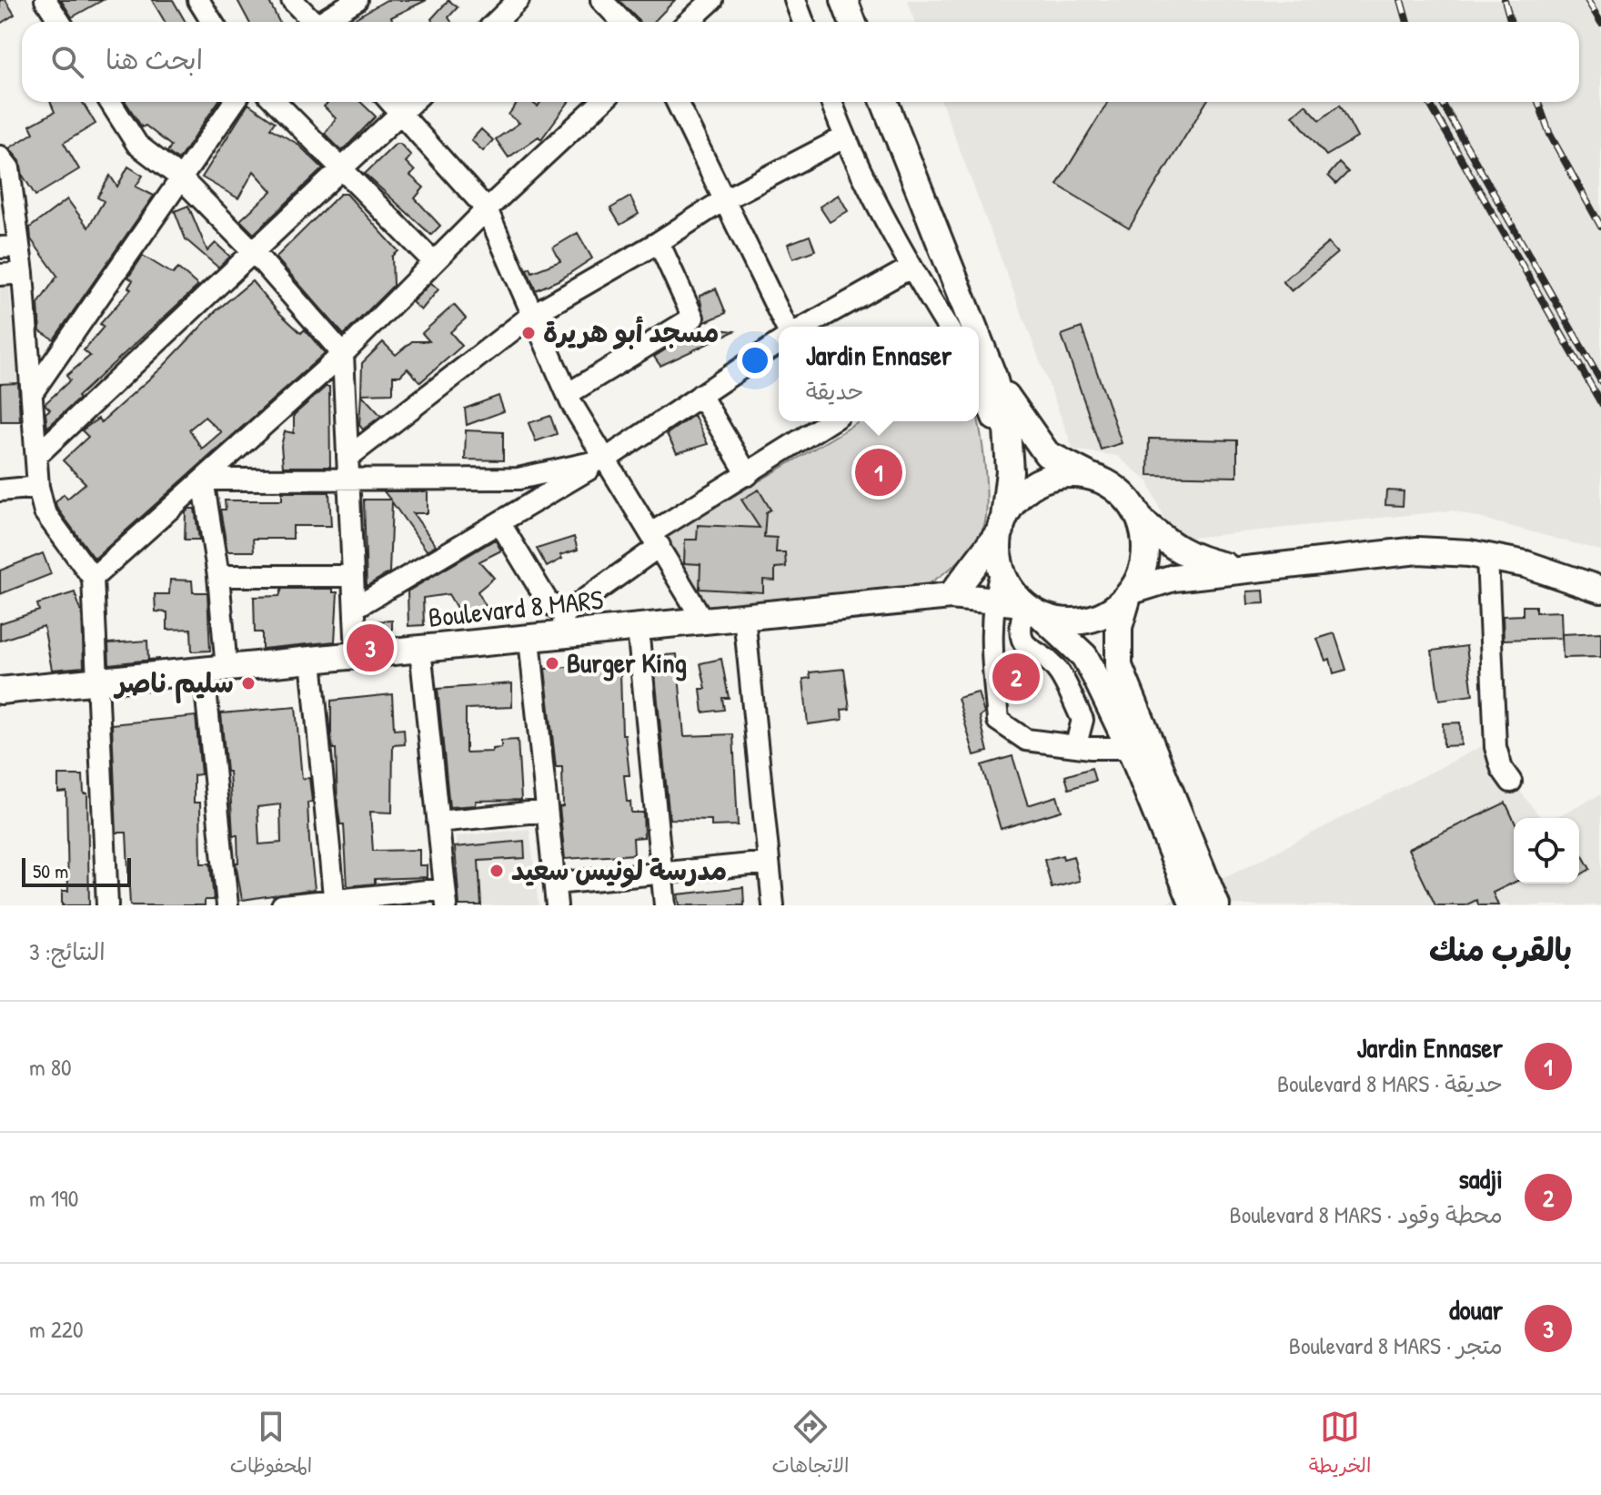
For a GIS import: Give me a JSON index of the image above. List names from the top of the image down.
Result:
{
  "streets": {
    "main road": ["Boulevard 8 MARS"]
  },
  "places": [
    "مسجد أبو هريرة",
    "Burger King",
    "سليم ناصر",
    "مدرسة لونيس سعيد"
  ],
  "scale_bar": "50 m",
  "page": {
    "search": "ابحث هنا",
    "popup": ["Jardin Ennaser", "حديقة"],
    "pins": ["1", "3", "2"],
    "scale": "50 m",
    "heading": ["بالقرب منك", "النتائج: 3"],
    "list": [
      {
        "mark": "1",
        "name": "Jardin Ennaser",
        "note": "حديقة · Boulevard 8 MARS",
        "value": "80 m"
      },
      {
        "mark": "2",
        "name": "sadji",
        "note": "محطة وقود · Boulevard 8 MARS",
        "value": "190 m"
      },
      {
        "mark": "3",
        "name": "douar",
        "note": "متجر · Boulevard 8 MARS",
        "value": "220 m"
      }
    ],
    "nav": ["الخريطة", "الاتجاهات", "المحفوظات"]
  }
}
